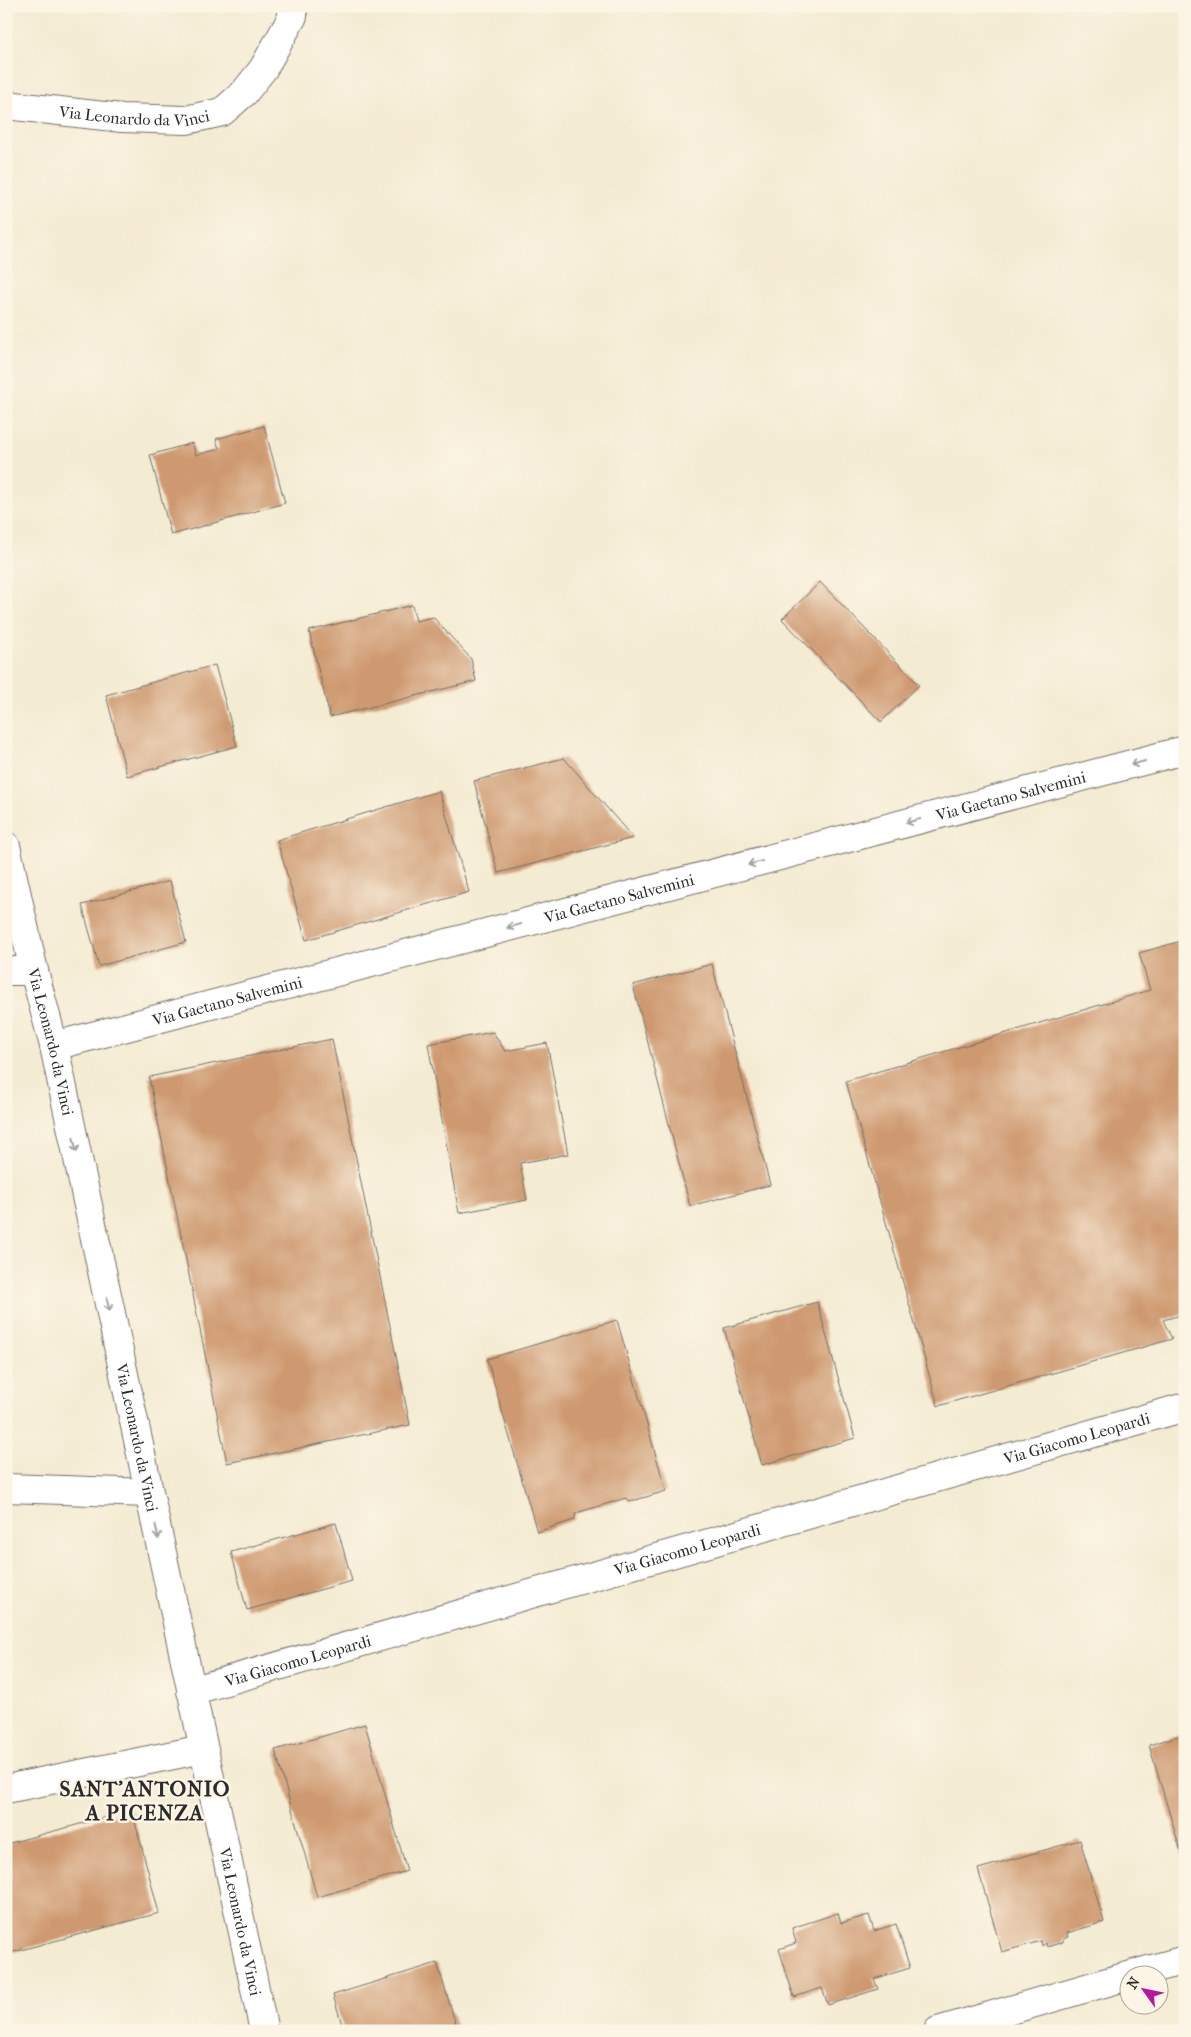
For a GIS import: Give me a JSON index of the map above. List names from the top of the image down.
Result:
{
  "streets": {
    "street": ["Via Leonardo da Vinci", "Via Gaetano Salvemini", "Via Giacomo Leopardi"]
  },
  "crossings": [
    ["Via Leonardo da Vinci", "Via Gaetano Salvemini"],
    ["Via Leonardo da Vinci", "Via Giacomo Leopardi"]
  ],
  "one_way": ["Via Leonardo da Vinci", "Via Gaetano Salvemini"],
  "districts": ["SANT'ANTONIO A PICENZA"],
  "north": "top left"
}
